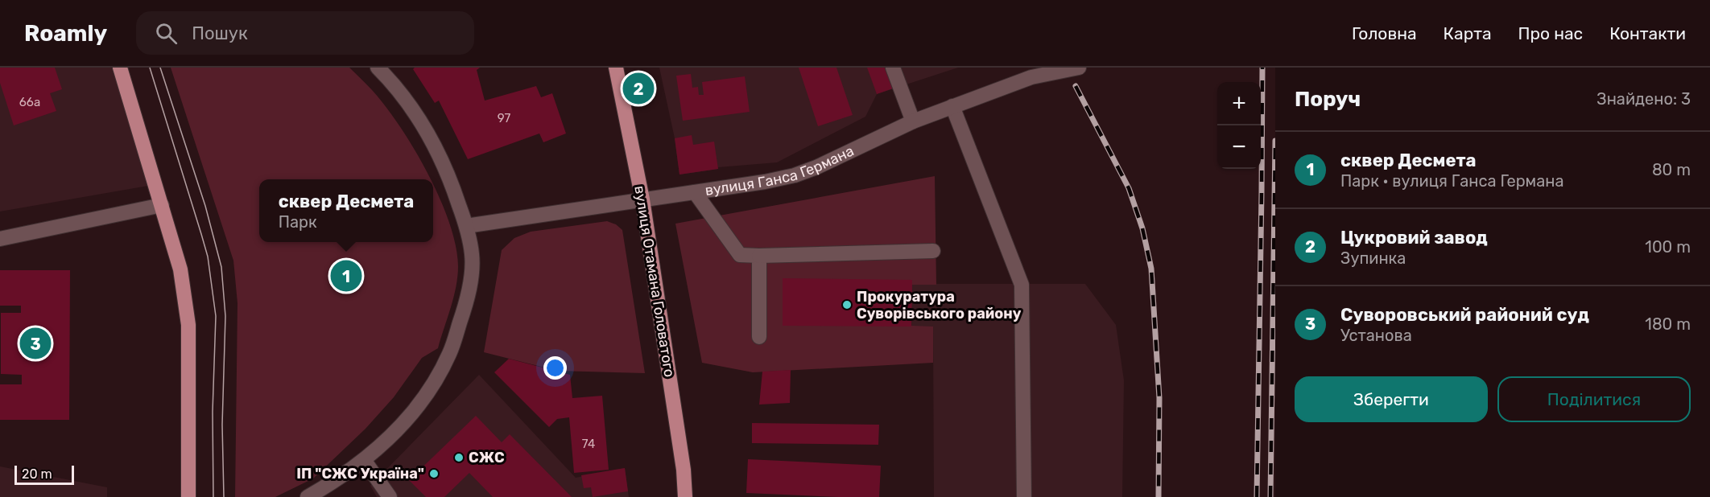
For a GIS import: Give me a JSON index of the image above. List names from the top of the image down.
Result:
{
  "streets": {
    "main road": ["вулиця Отамана Головатого"],
    "street": ["вулиця Ганса Германа"]
  },
  "crossings": [
    ["вулиця Ганса Германа", "вулиця Отамана Головатого"]
  ],
  "places": ["Прокуратура Суворівського району", "СЖС", "ІП \"СЖС Україна\""],
  "house_numbers": ["66а", "97", "74"],
  "scale_bar": "20 m",
  "page": {
    "header": "Roamly",
    "search": "Пошук",
    "nav": [
      "Головна",
      "Карта",
      "Про нас",
      "Контакти"
    ],
    "heading": ["Поруч", "Знайдено: 3"],
    "pins": ["2", "1", "3"],
    "map_buttons": ["+", "−"],
    "list": [
      {
        "mark": "1",
        "name": "сквер Десмета",
        "note": "Парк · вулиця Ганса Германа",
        "value": "80 m"
      },
      {
        "mark": "2",
        "name": "Цукровий завод",
        "note": "Зупинка",
        "value": "100 m"
      },
      {
        "mark": "3",
        "name": "Суворовський районий суд",
        "note": "Установа",
        "value": "180 m"
      }
    ],
    "popup": ["сквер Десмета", "Парк"],
    "buttons": ["Зберегти", "Поділитися"],
    "scale": "20 m"
  }
}
